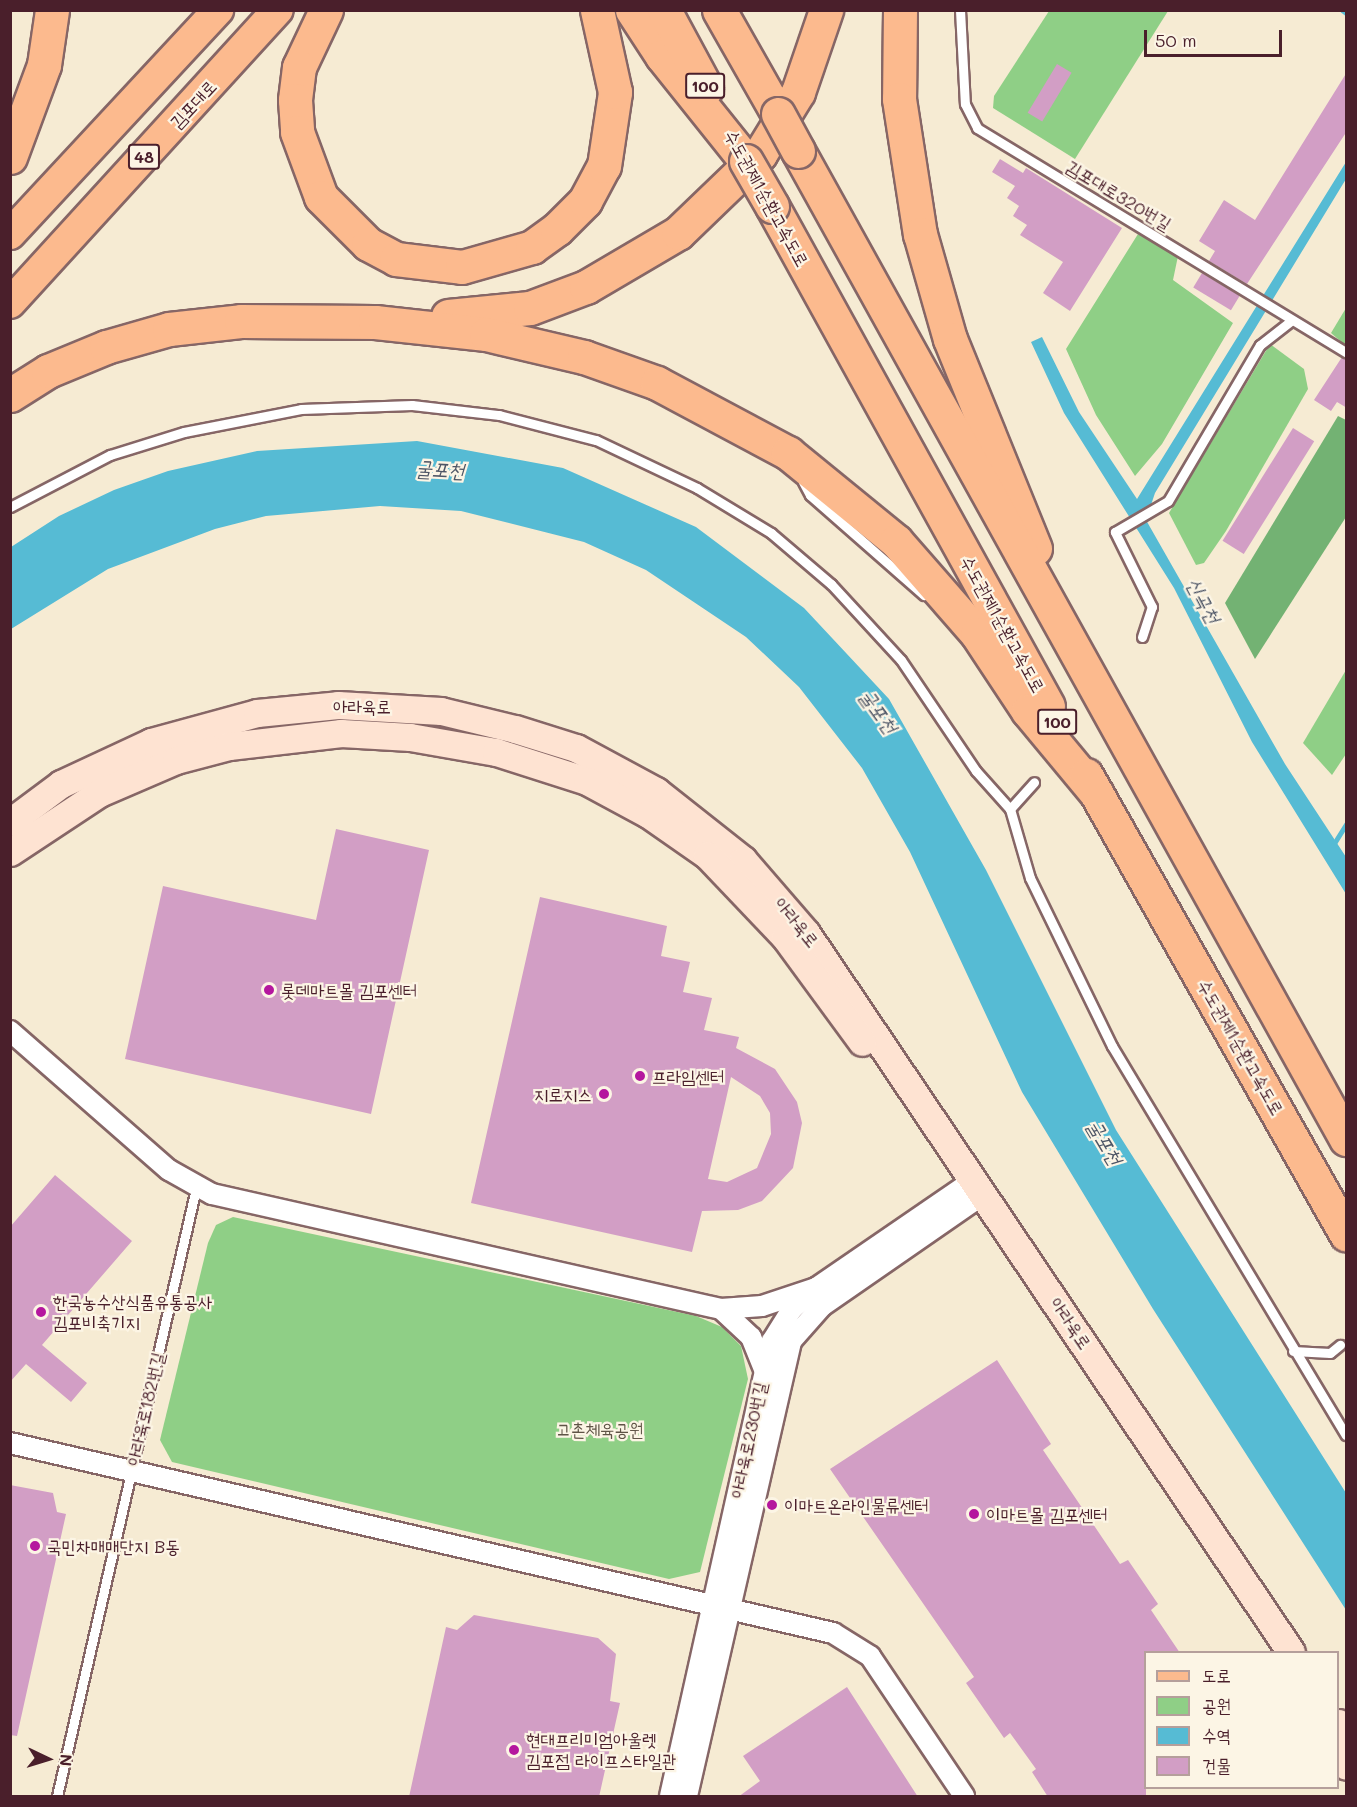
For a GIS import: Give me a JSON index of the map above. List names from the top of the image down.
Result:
{
  "streets": {
    "highway": ["100", "수도권제1순환고속도로"],
    "main road": ["김포대로", "48"],
    "street": ["아라육로", "아라육로230번길"],
    "lane": ["김포대로320번길", "아라육로182번길"]
  },
  "crossings": [
    ["아라육로", "아라육로230번길"]
  ],
  "water": ["굴포천", "신곡천"],
  "parks": ["고촌체육공원"],
  "places": [
    "롯데마트몰 김포센터",
    "프라임센터",
    "지로지스",
    "한국농수산식품유통공사 김포비축기지",
    "이마트온라인물류센터",
    "이마트몰 김포센터",
    "국민차매매단지 B동",
    "현대프리미엄아울렛 김포점 라이프스타일관"
  ],
  "legend": [
    "도로",
    "공원",
    "수역",
    "건물"
  ],
  "scale_bar": "50 m",
  "north": "right"
}
